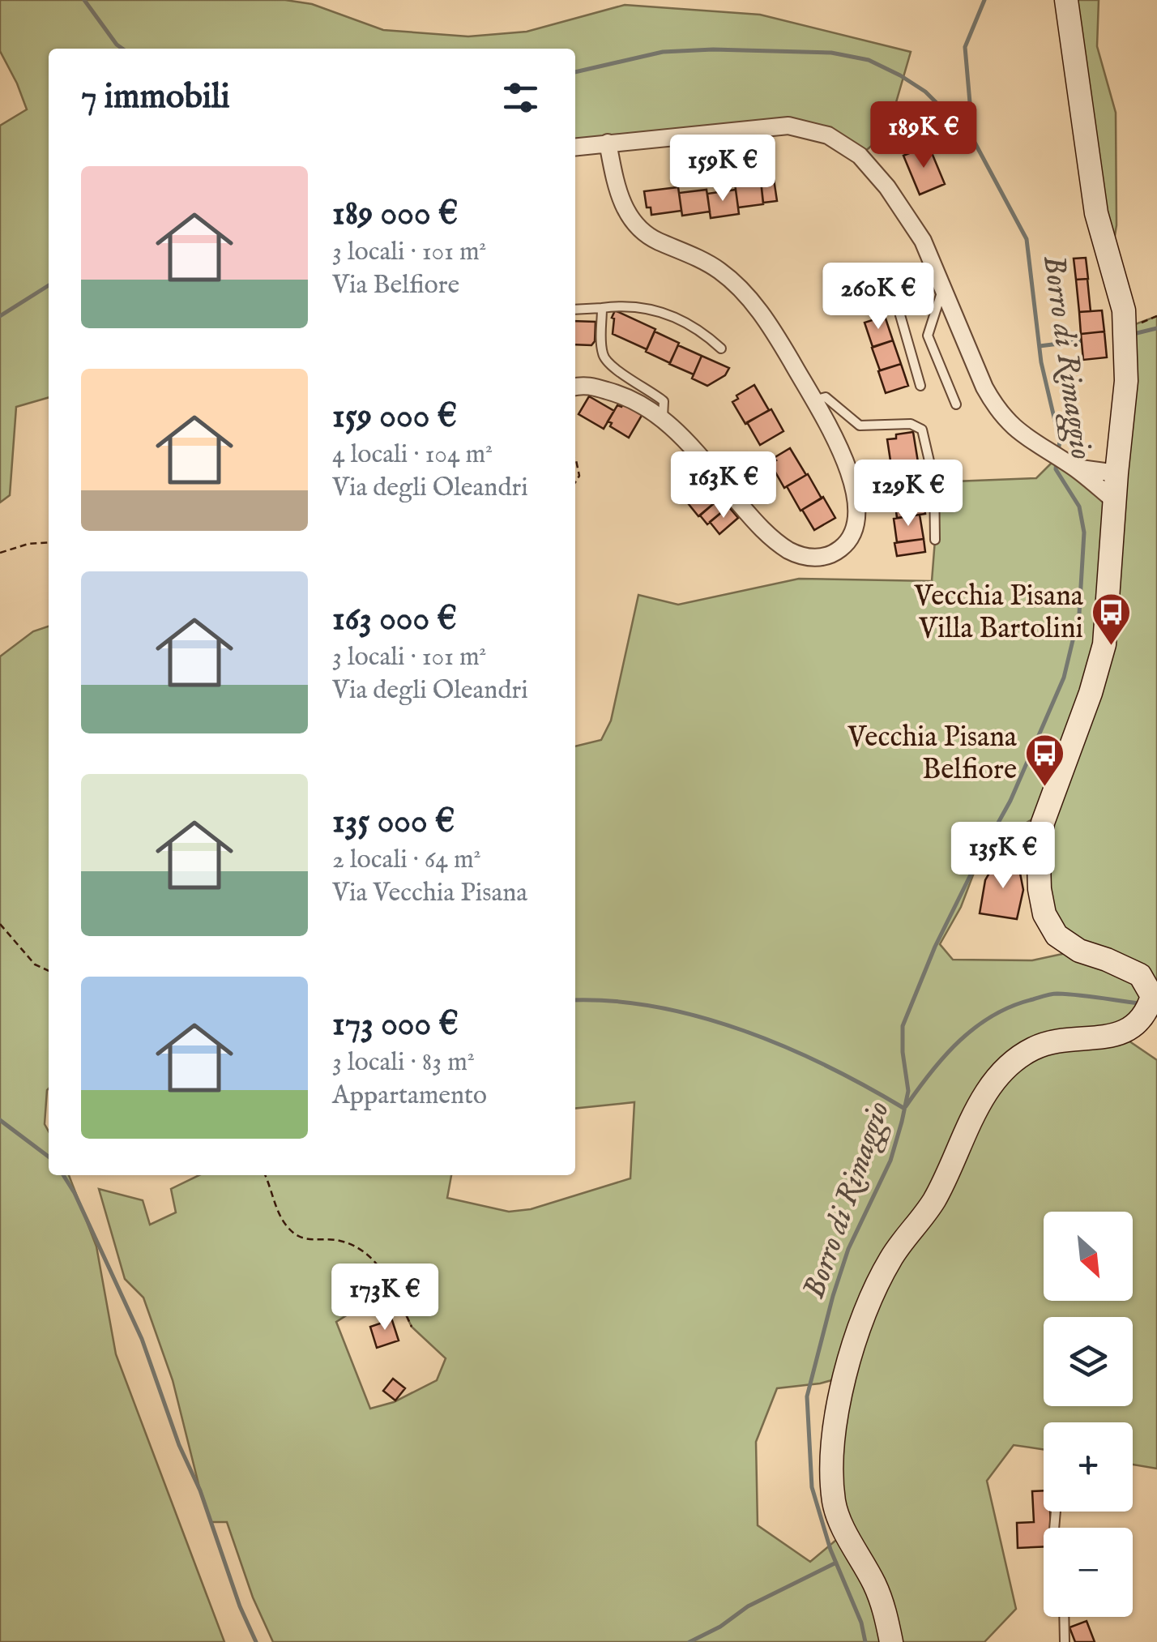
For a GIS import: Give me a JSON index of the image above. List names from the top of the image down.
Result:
{
  "water": ["Borro di Rimaggio"],
  "places": {
    "bus stop": ["Vecchia Pisana Villa Bartolini", "Vecchia Pisana Belfiore"]
  },
  "north": "bottom right",
  "page": {
    "heading": "7 immobili",
    "price": [
      "189K €",
      "159K €",
      "260K €",
      "163K €",
      "129K €",
      "135K €",
      "173K €"
    ],
    "list": [
      {
        "name": "189 000 €",
        "note": "3 locali · 101 m² · Via Belfiore"
      },
      {
        "name": "159 000 €",
        "note": "4 locali · 104 m² · Via degli Oleandri"
      },
      {
        "name": "163 000 €",
        "note": "3 locali · 101 m² · Via degli Oleandri"
      },
      {
        "name": "135 000 €",
        "note": "2 locali · 64 m² · Via Vecchia Pisana"
      },
      {
        "name": "173 000 €",
        "note": "3 locali · 83 m² · Appartamento"
      }
    ],
    "map_buttons": ["+", "−"]
  }
}
